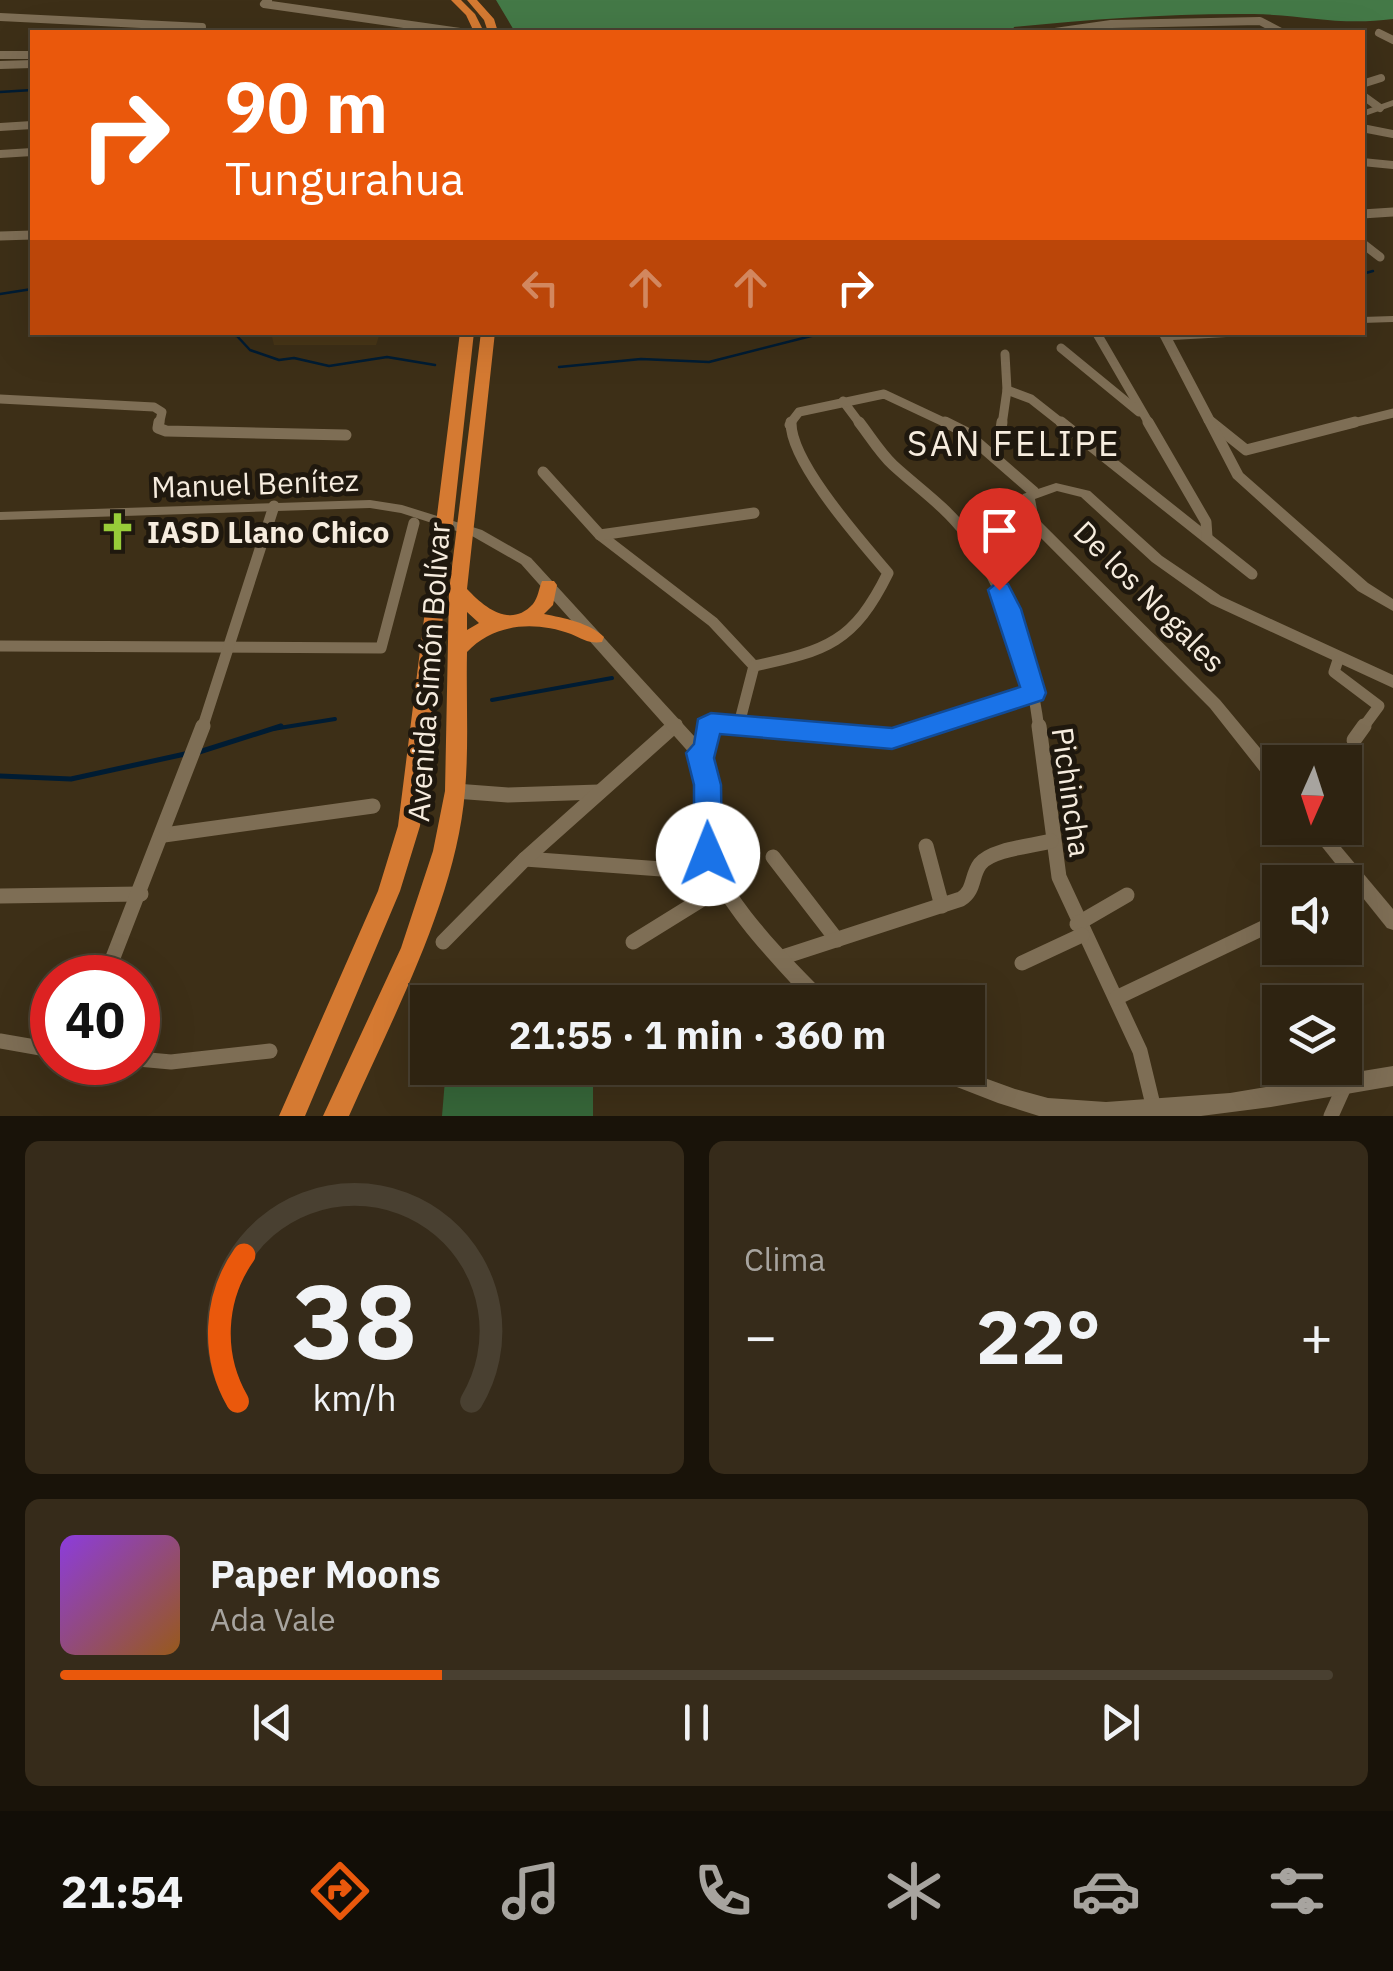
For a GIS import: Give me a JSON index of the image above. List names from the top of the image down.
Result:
{
  "streets": {
    "highway": ["Avenida Simón Bolívar"],
    "street": ["Manuel Benítez", "De los Nogales", "Pichincha"]
  },
  "districts": ["SAN FELIPE"],
  "places": {
    "church": ["IASD Llano Chico"]
  },
  "north": "bottom",
  "page": {
    "turn": ["90 m", "Tungurahua"],
    "limit": "40",
    "trip": "21:55 · 1 min · 360 m",
    "tile": "Clima",
    "heat": ["−", "22°", "+"],
    "song": ["Paper Moons", "Ada Vale"],
    "tabs": "21:54",
    "gauge": ["38", "km/h"]
  }
}
